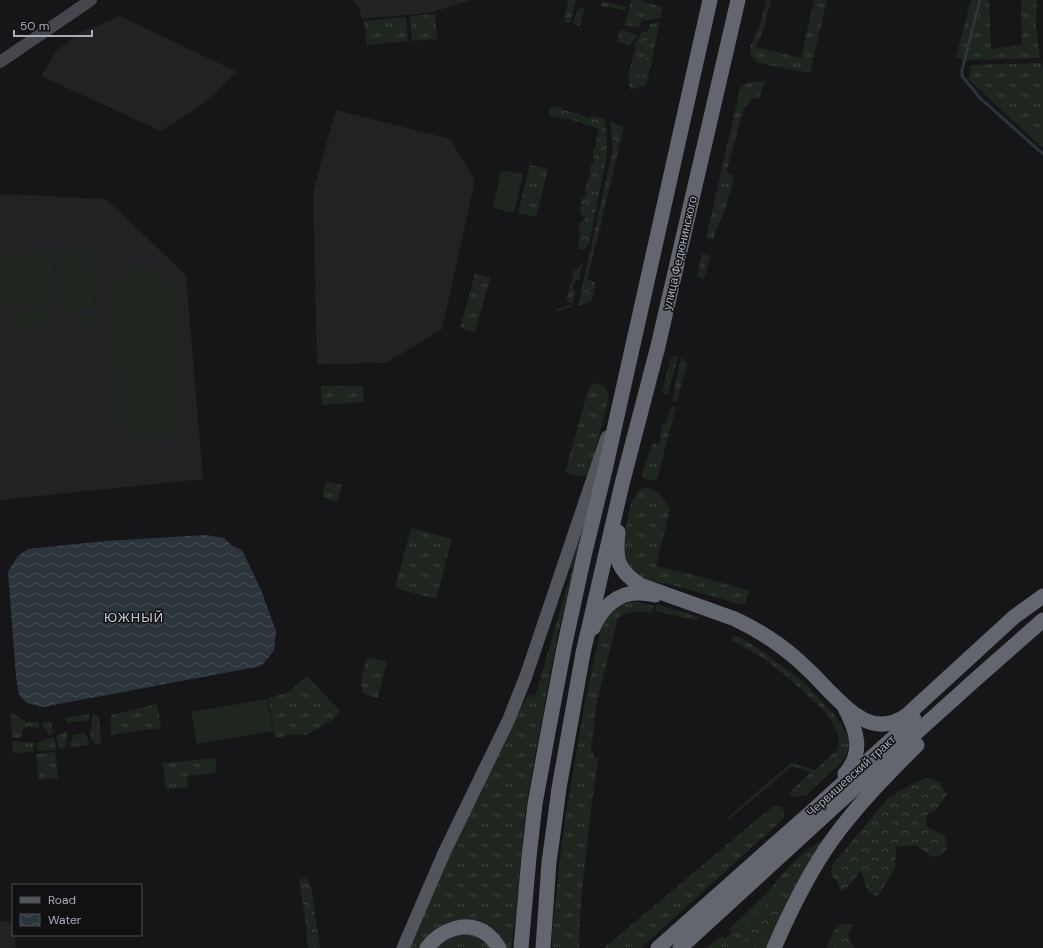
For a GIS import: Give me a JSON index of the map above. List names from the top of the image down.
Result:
{
  "streets": {
    "highway": ["улица Федюнинского", "Червишевский тракт"]
  },
  "districts": ["ЮЖНЫЙ"],
  "legend": ["Road", "Water"],
  "scale_bar": "50 m"
}
